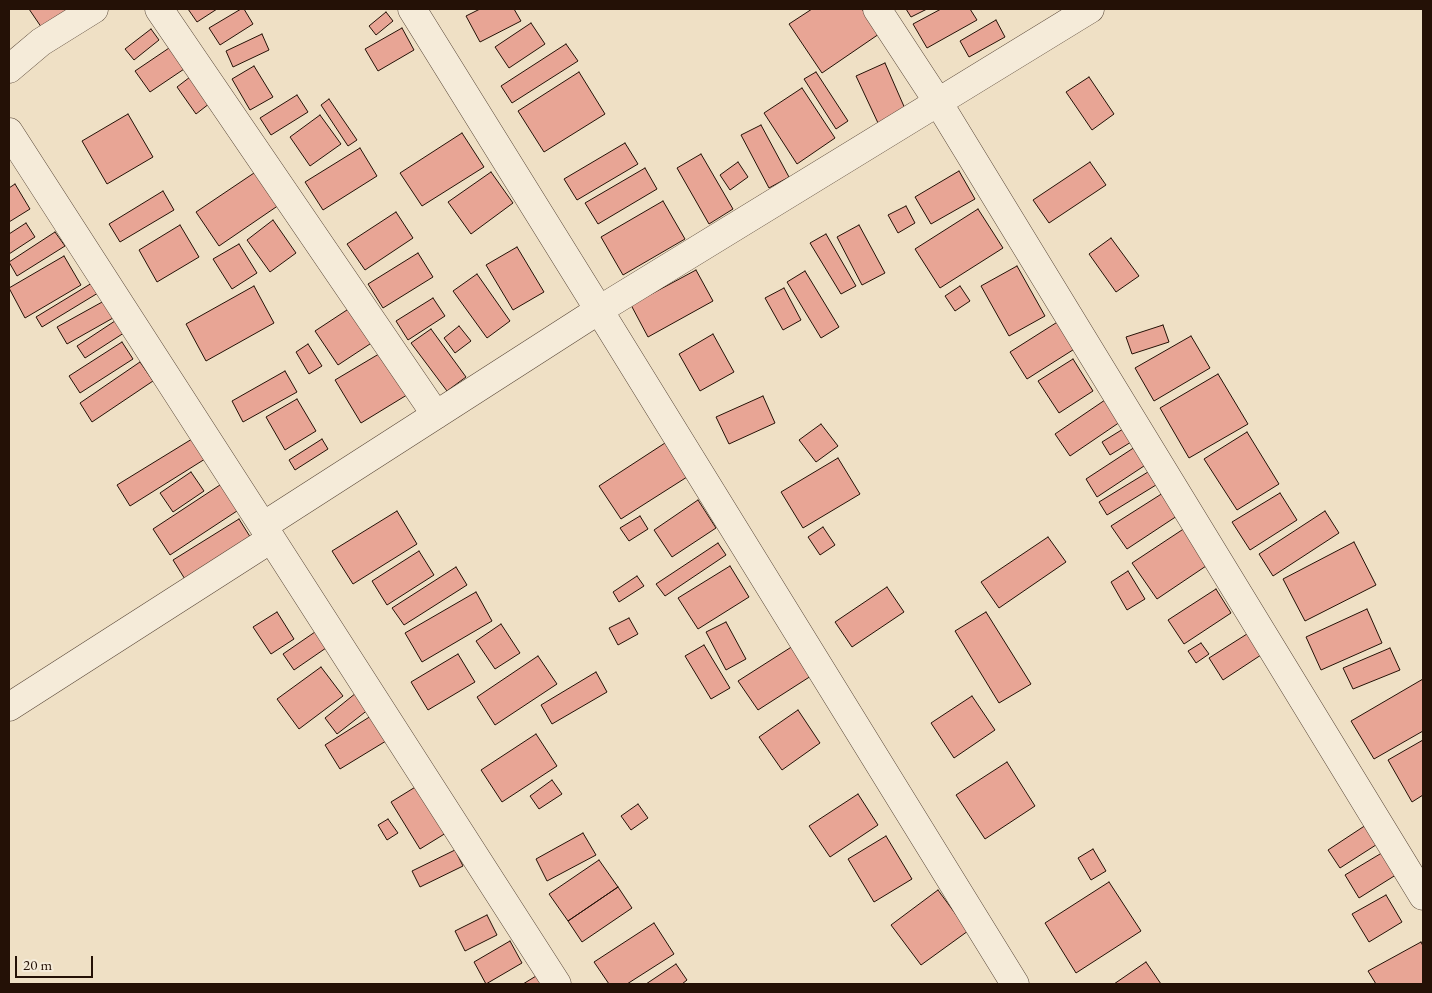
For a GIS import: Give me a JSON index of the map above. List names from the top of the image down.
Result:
{
  "scale_bar": "20 m"
}
